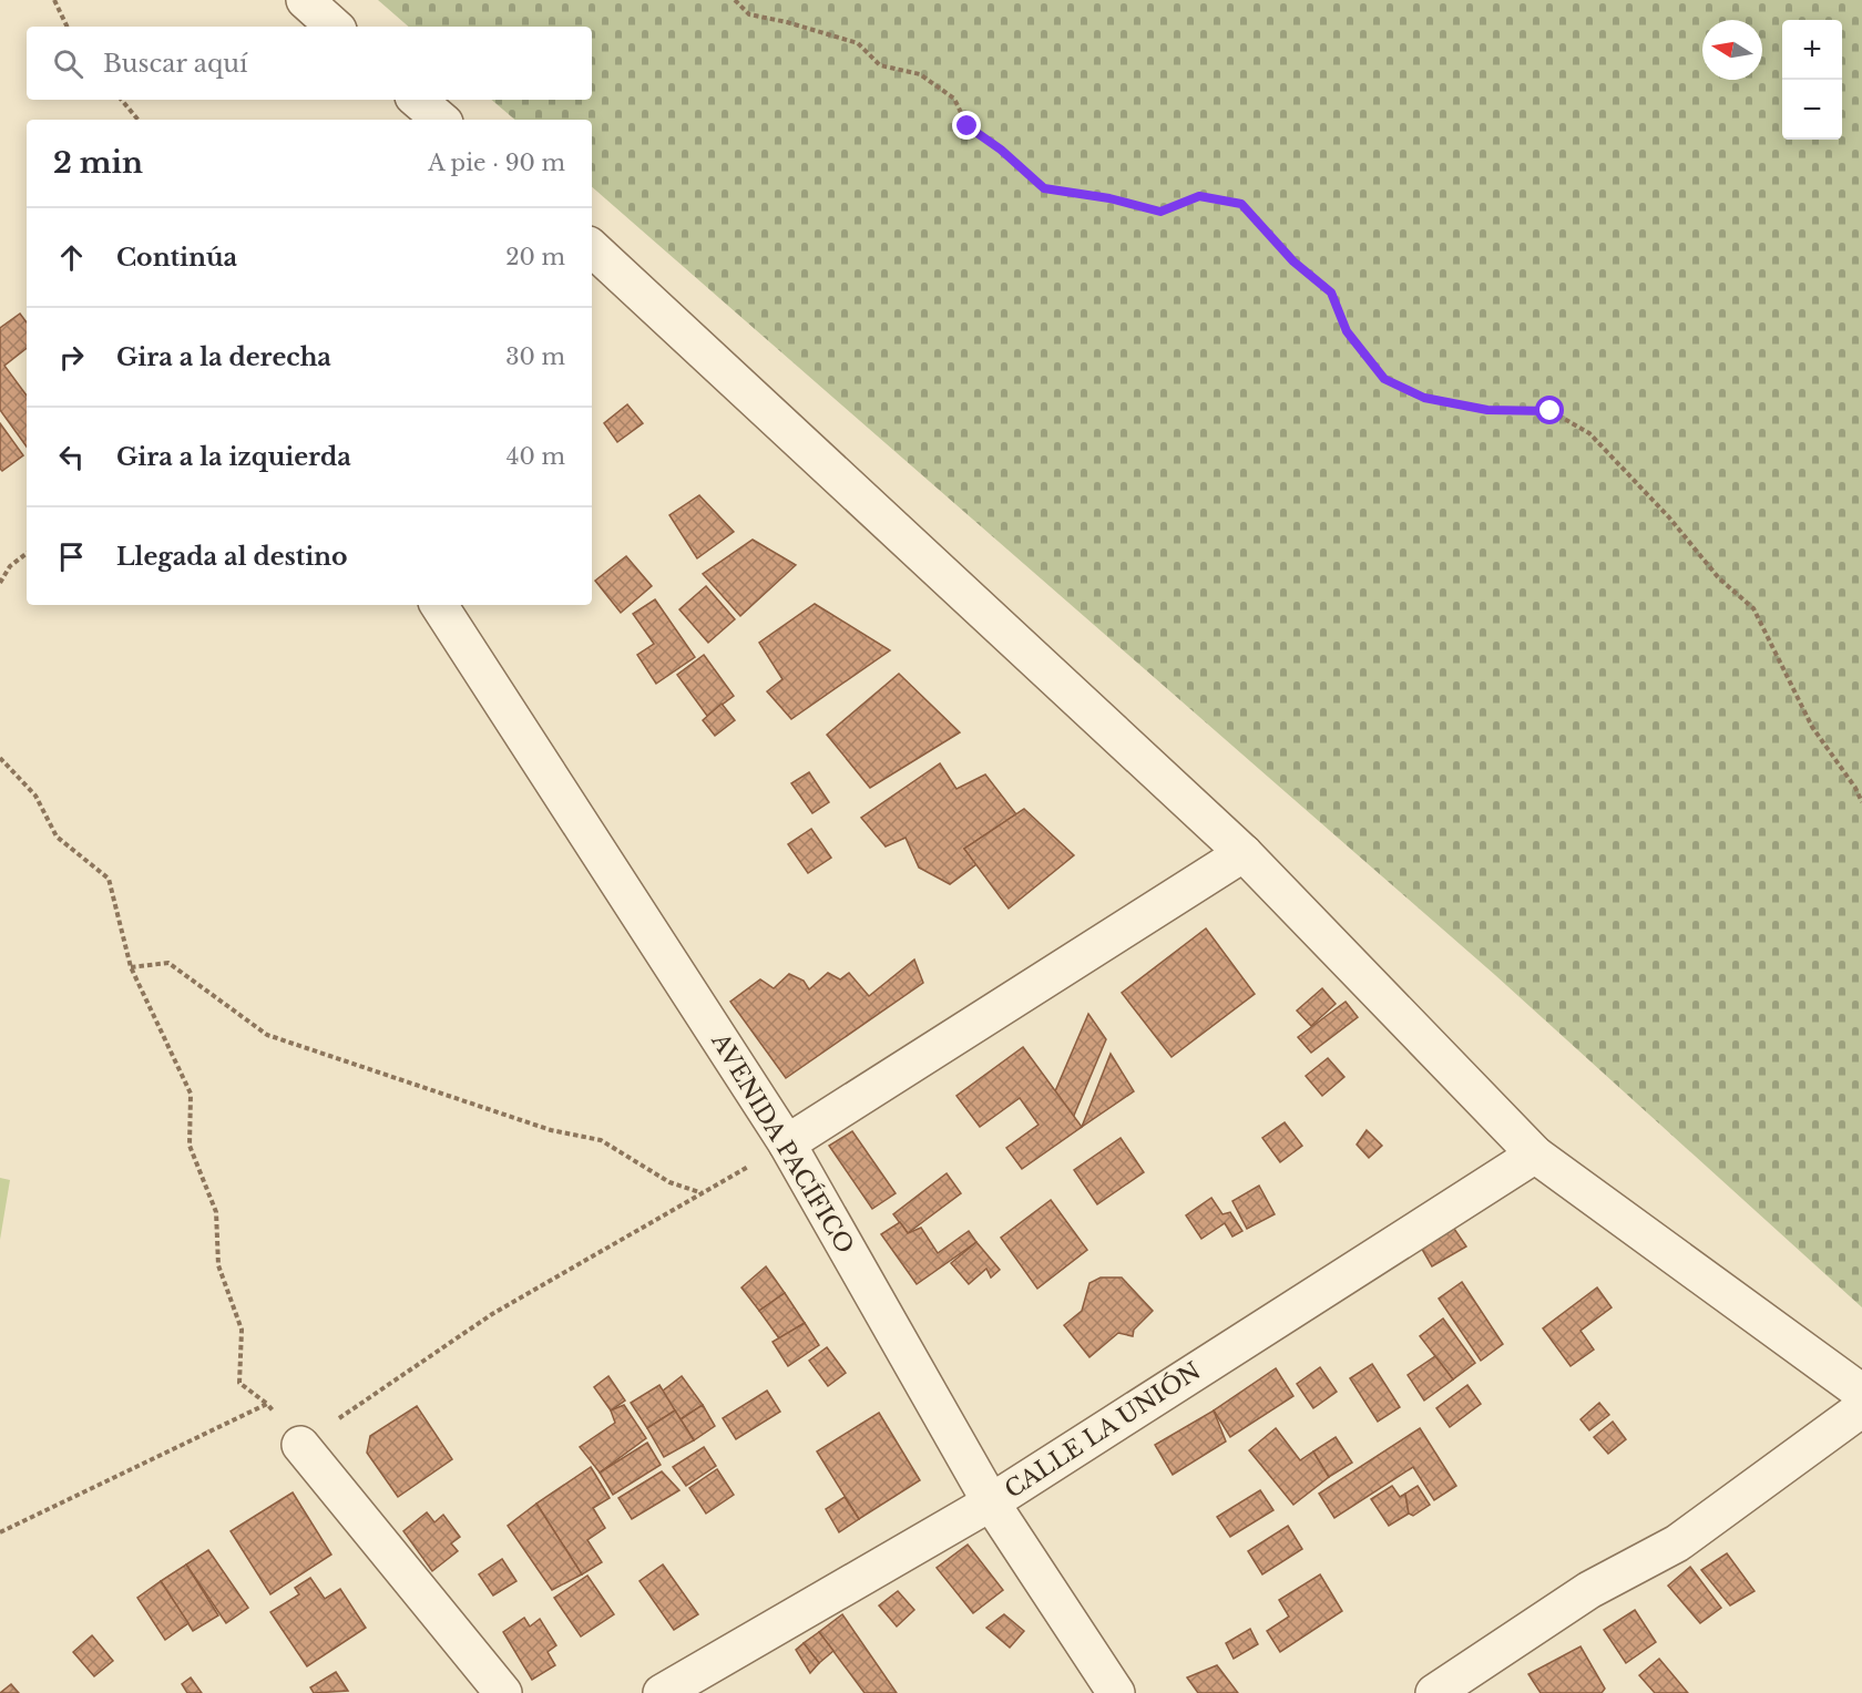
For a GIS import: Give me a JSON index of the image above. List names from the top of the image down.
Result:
{
  "streets": {
    "street": ["AVENIDA PACÍFICO", "CALLE LA UNIÓN"]
  },
  "crossings": [
    ["AVENIDA PACÍFICO", "CALLE LA UNIÓN"]
  ],
  "north": "left",
  "page": {
    "map_buttons": ["+", "−"],
    "search": "Buscar aquí",
    "heading": ["2 min", "A pie · 90 m"],
    "list": [
      ["Continúa", "20 m"],
      ["Gira a la derecha", "30 m"],
      ["Gira a la izquierda", "40 m"],
      "Llegada al destino"
    ]
  }
}
